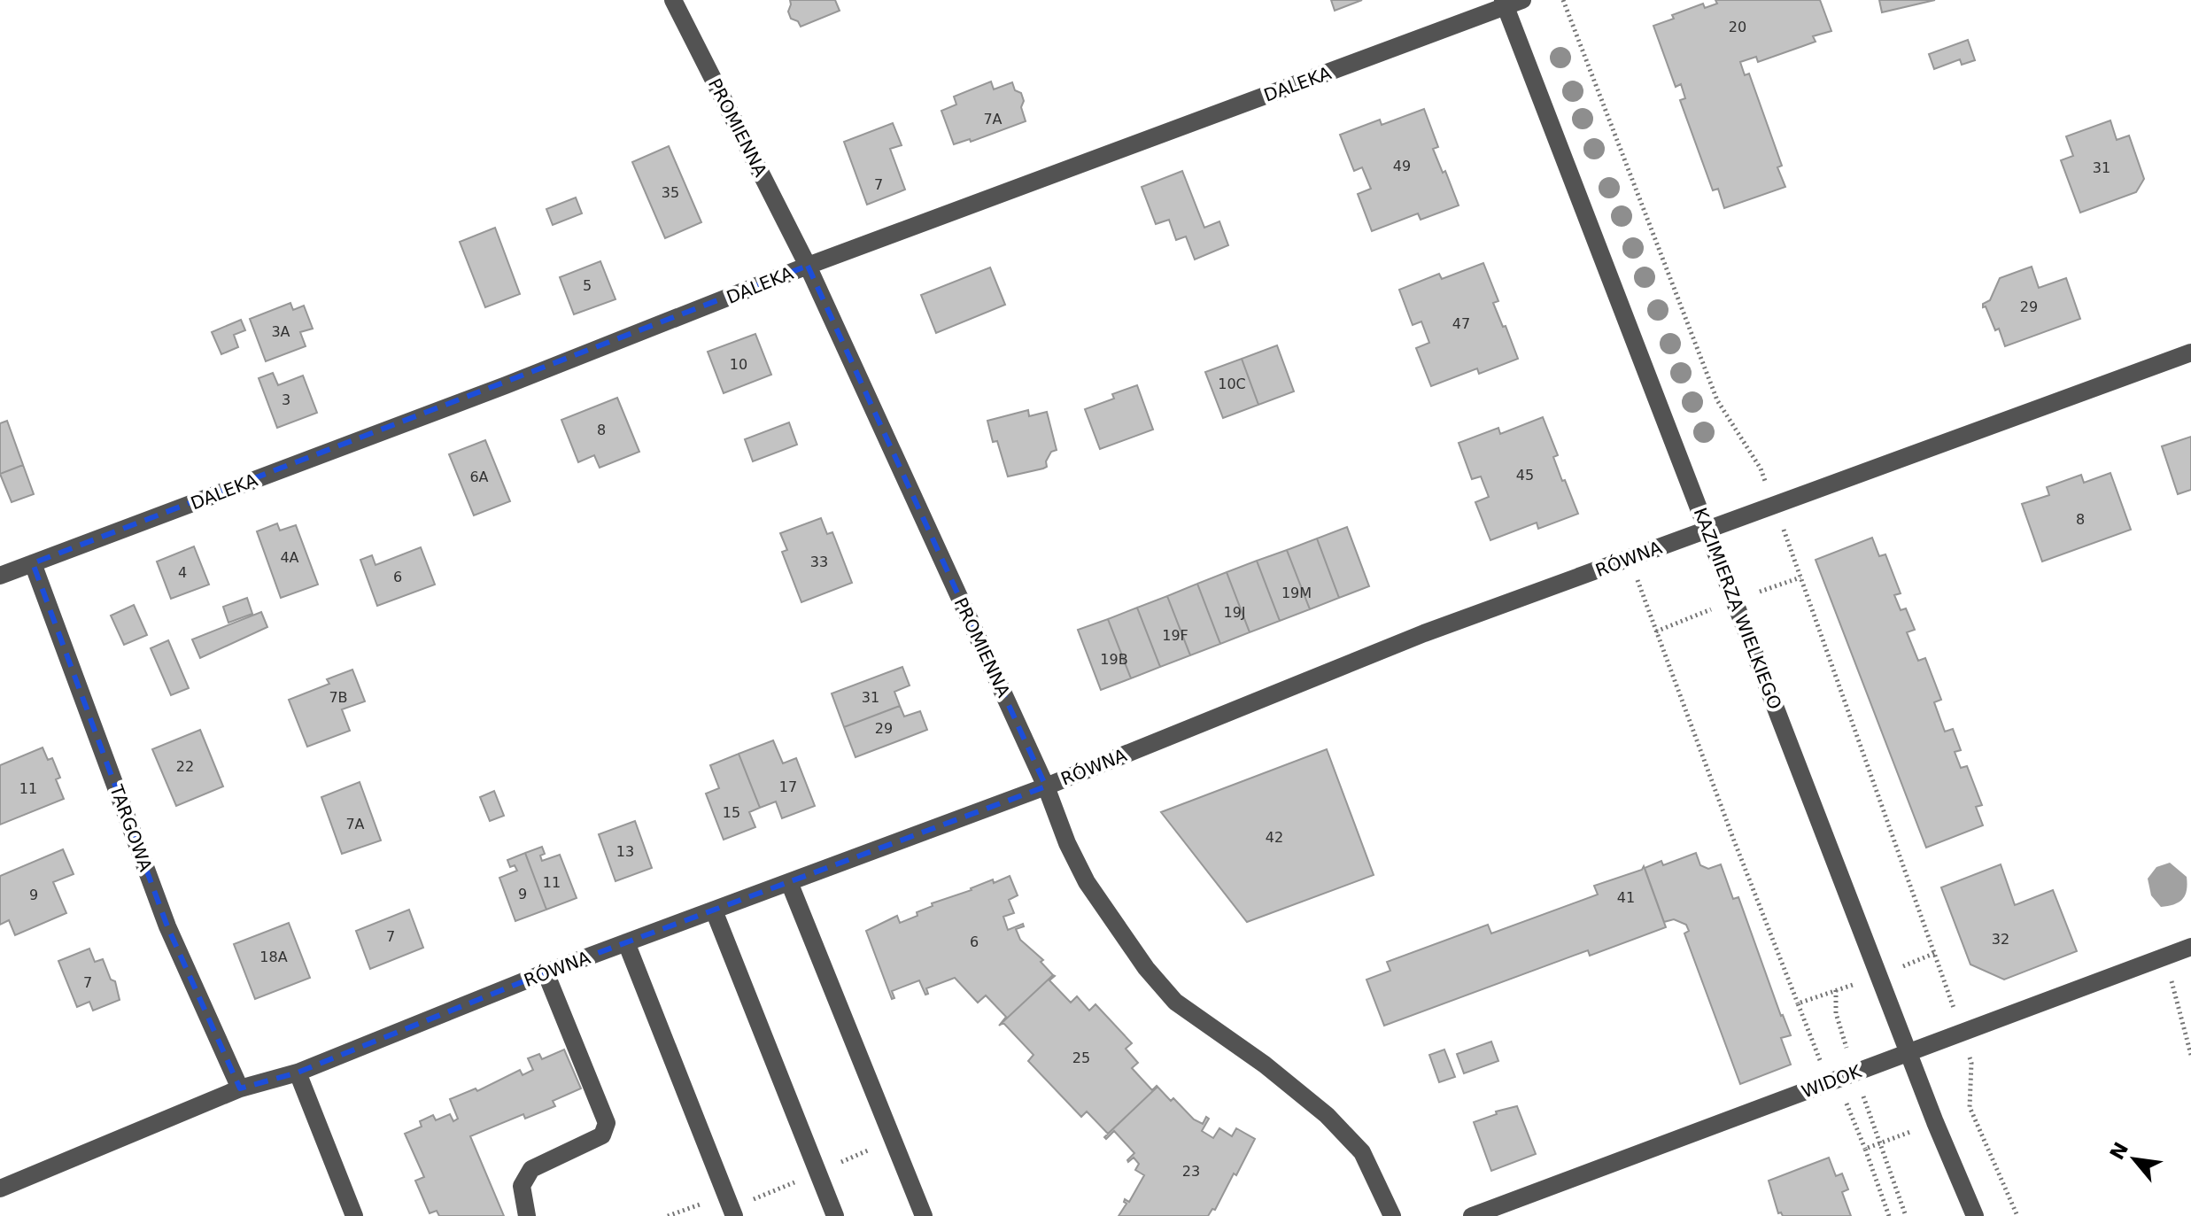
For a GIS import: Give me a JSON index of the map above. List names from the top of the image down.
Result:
{
  "streets": {
    "street": [
      "DALEKA",
      "PROMIENNA",
      "RÓWNA",
      "KAZIMIERZA WIELKIEGO",
      "TARGOWA",
      "WIDOK"
    ]
  },
  "crossings": [
    ["DALEKA", "PROMIENNA"],
    ["DALEKA", "KAZIMIERZA WIELKIEGO"],
    ["DALEKA", "TARGOWA"],
    ["PROMIENNA", "RÓWNA"],
    ["RÓWNA", "KAZIMIERZA WIELKIEGO"],
    ["RÓWNA", "TARGOWA"],
    ["KAZIMIERZA WIELKIEGO", "WIDOK"]
  ],
  "house_numbers": [
    "20",
    "7A",
    "49",
    "31",
    "7",
    "35",
    "5",
    "29",
    "47",
    "3A",
    "10",
    "10C",
    "3",
    "8",
    "45",
    "6A",
    "8",
    "4A",
    "33",
    "4",
    "6",
    "19M",
    "19J",
    "19F",
    "19B",
    "7B",
    "31",
    "29",
    "22",
    "17",
    "11",
    "15",
    "7A",
    "42",
    "13",
    "11",
    "9",
    "9",
    "41",
    "7",
    "32",
    "6",
    "18A",
    "7",
    "25",
    "23"
  ],
  "north": "top left"
}
